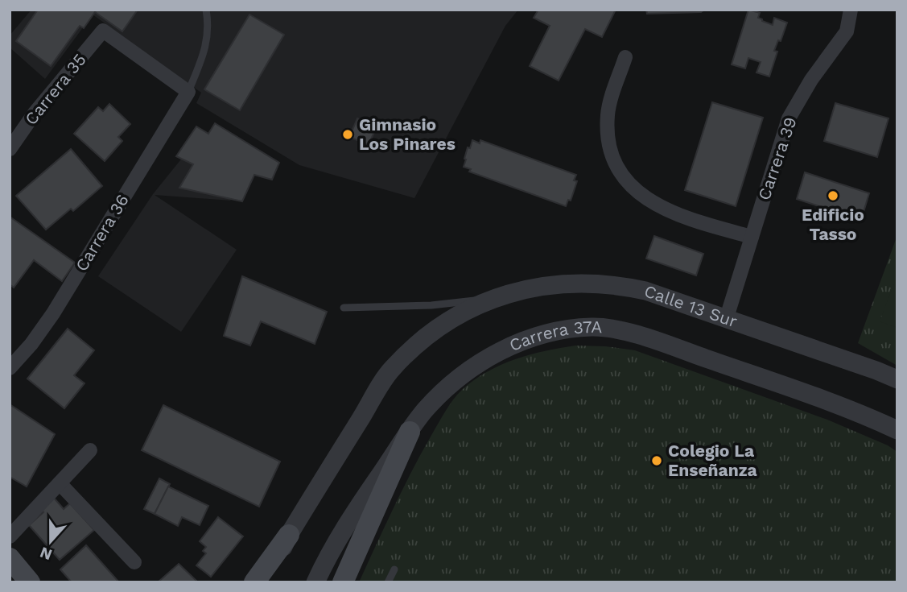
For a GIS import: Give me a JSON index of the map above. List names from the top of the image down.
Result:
{
  "streets": {
    "street": [
      "Carrera 35",
      "Carrera 39",
      "Carrera 36",
      "Calle 13 Sur",
      "Carrera 37A"
    ]
  },
  "crossings": [
    ["Carrera 35", "Carrera 36"],
    ["Carrera 39", "Calle 13 Sur"]
  ],
  "places": ["Gimnasio Los Pinares", "Edificio Tasso", "Colegio La Enseñanza"],
  "north": "bottom"
}
